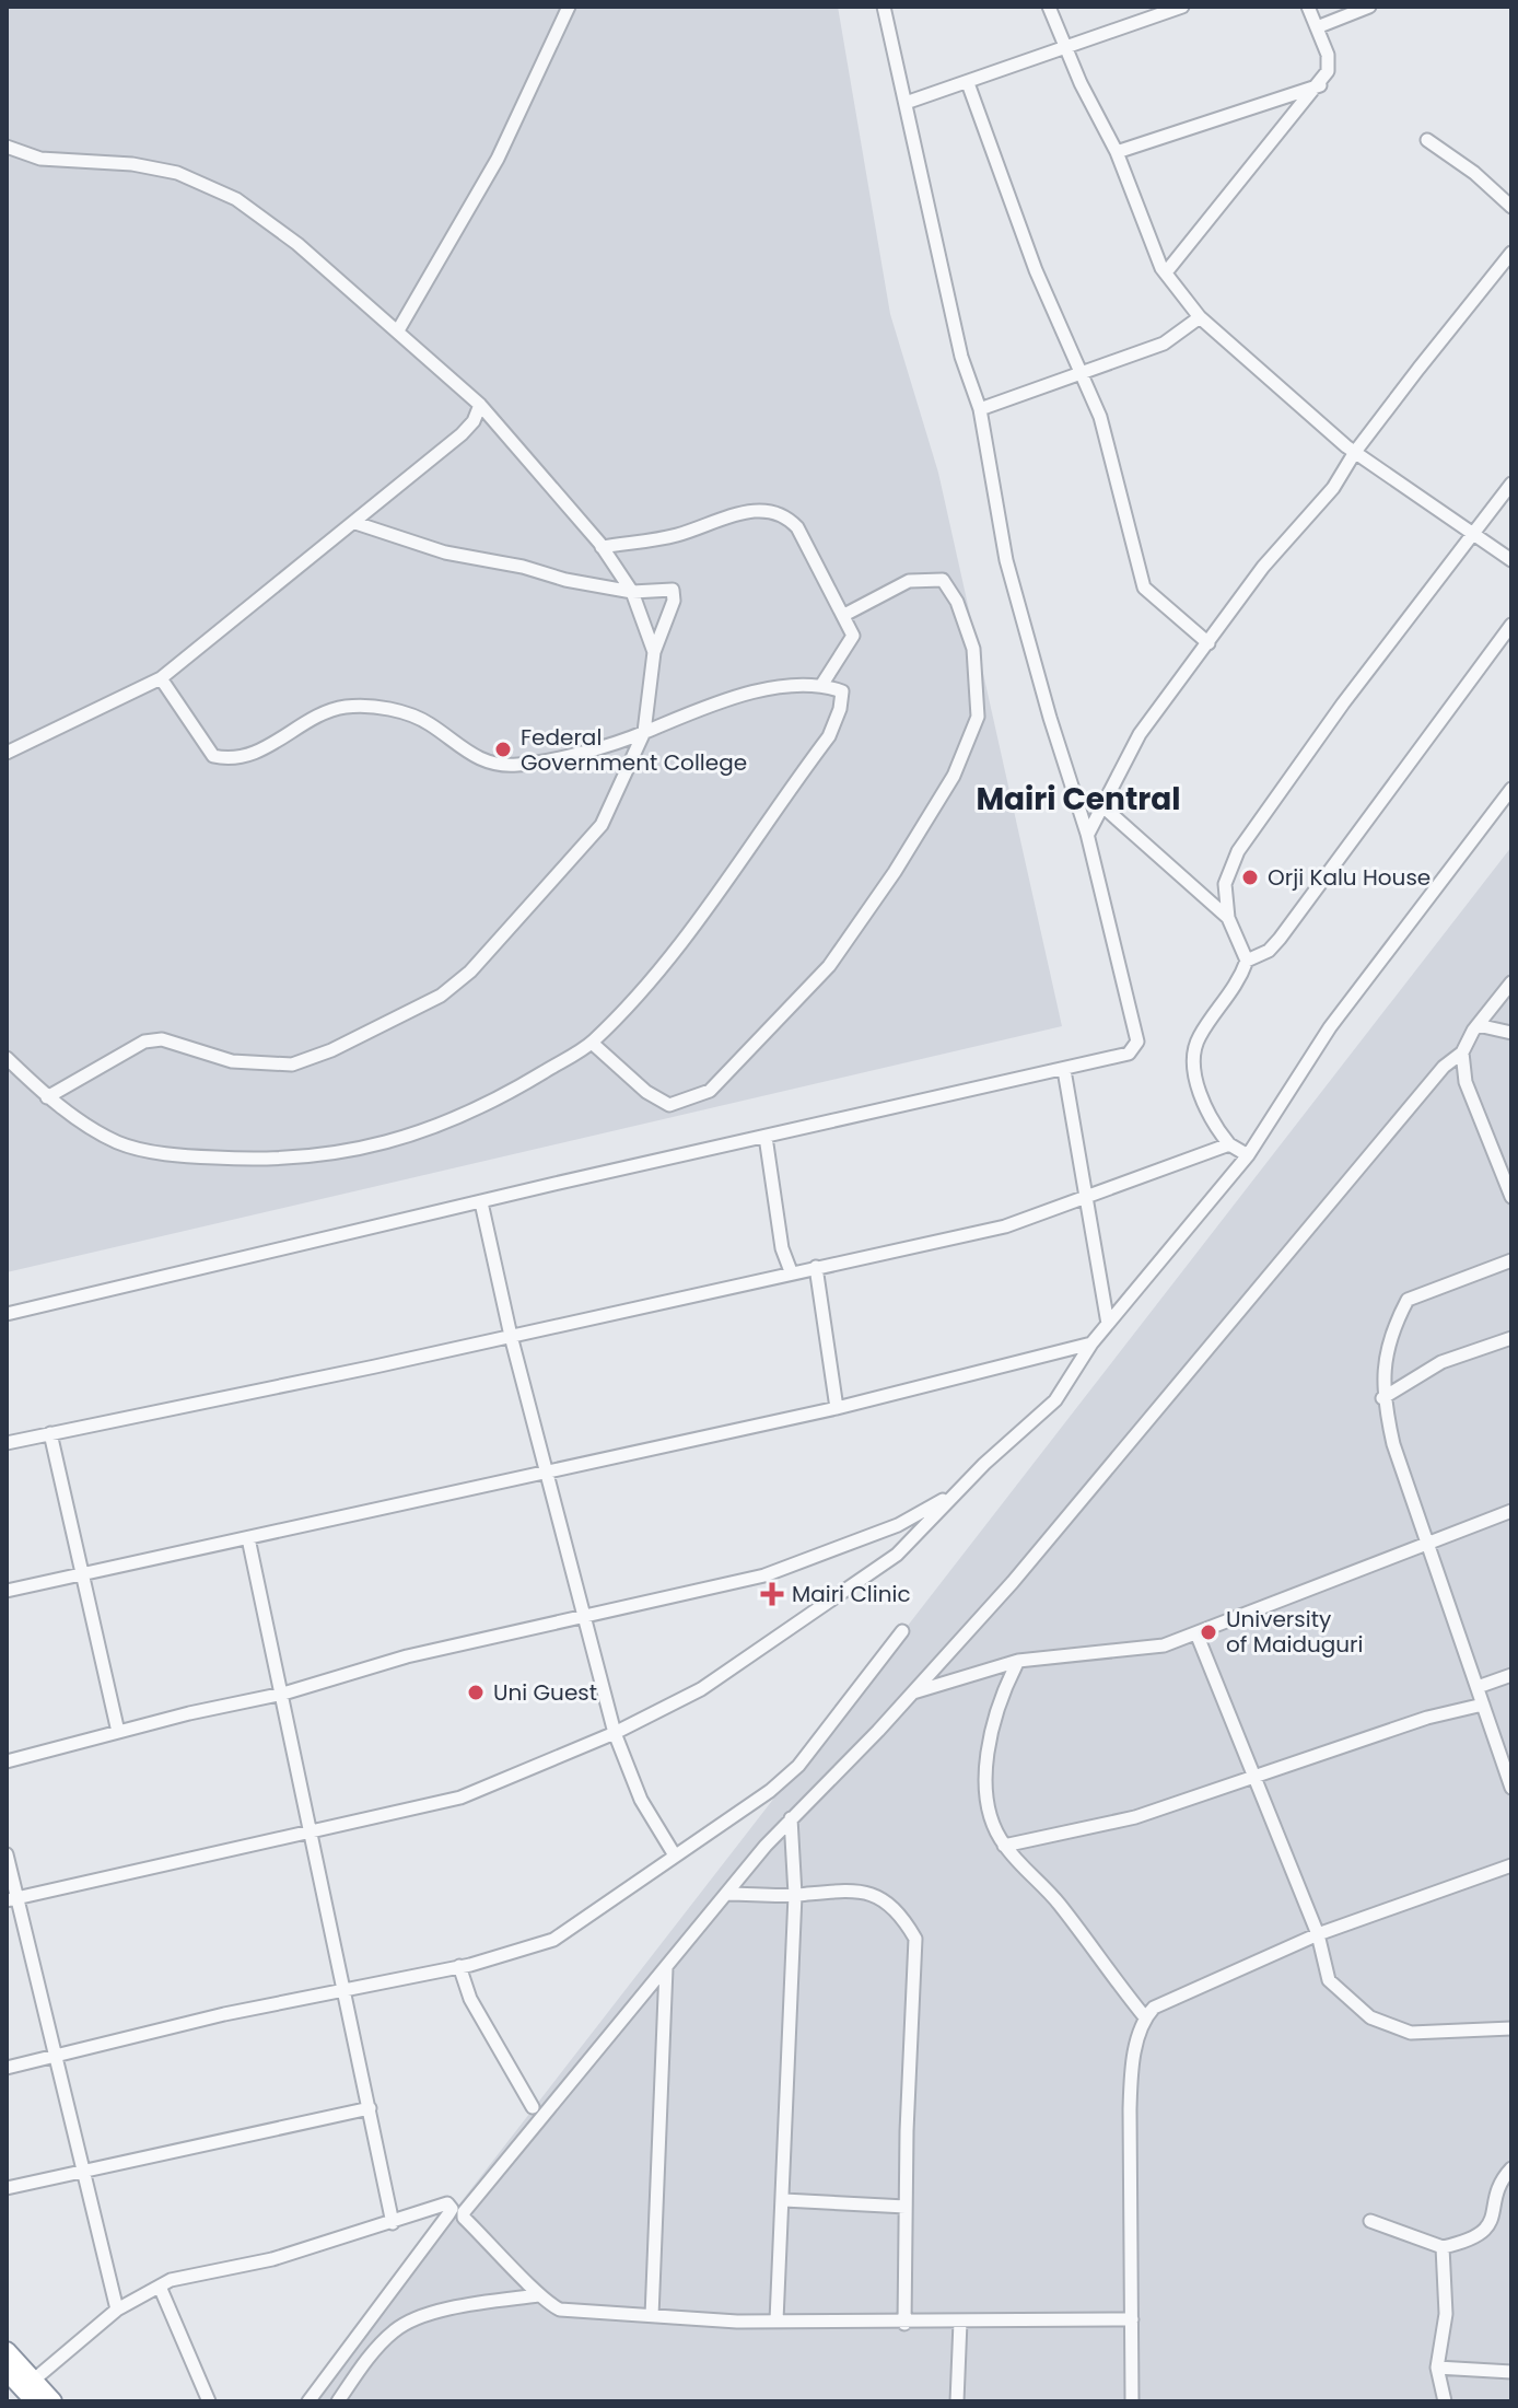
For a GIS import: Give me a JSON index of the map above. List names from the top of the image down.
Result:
{
  "districts": ["Mairi Central"],
  "places": {
    "other": [
      "Federal Government College",
      "Orji Kalu House",
      "University of Maiduguri",
      "Uni Guest"
    ],
    "health": ["Mairi Clinic"]
  }
}
